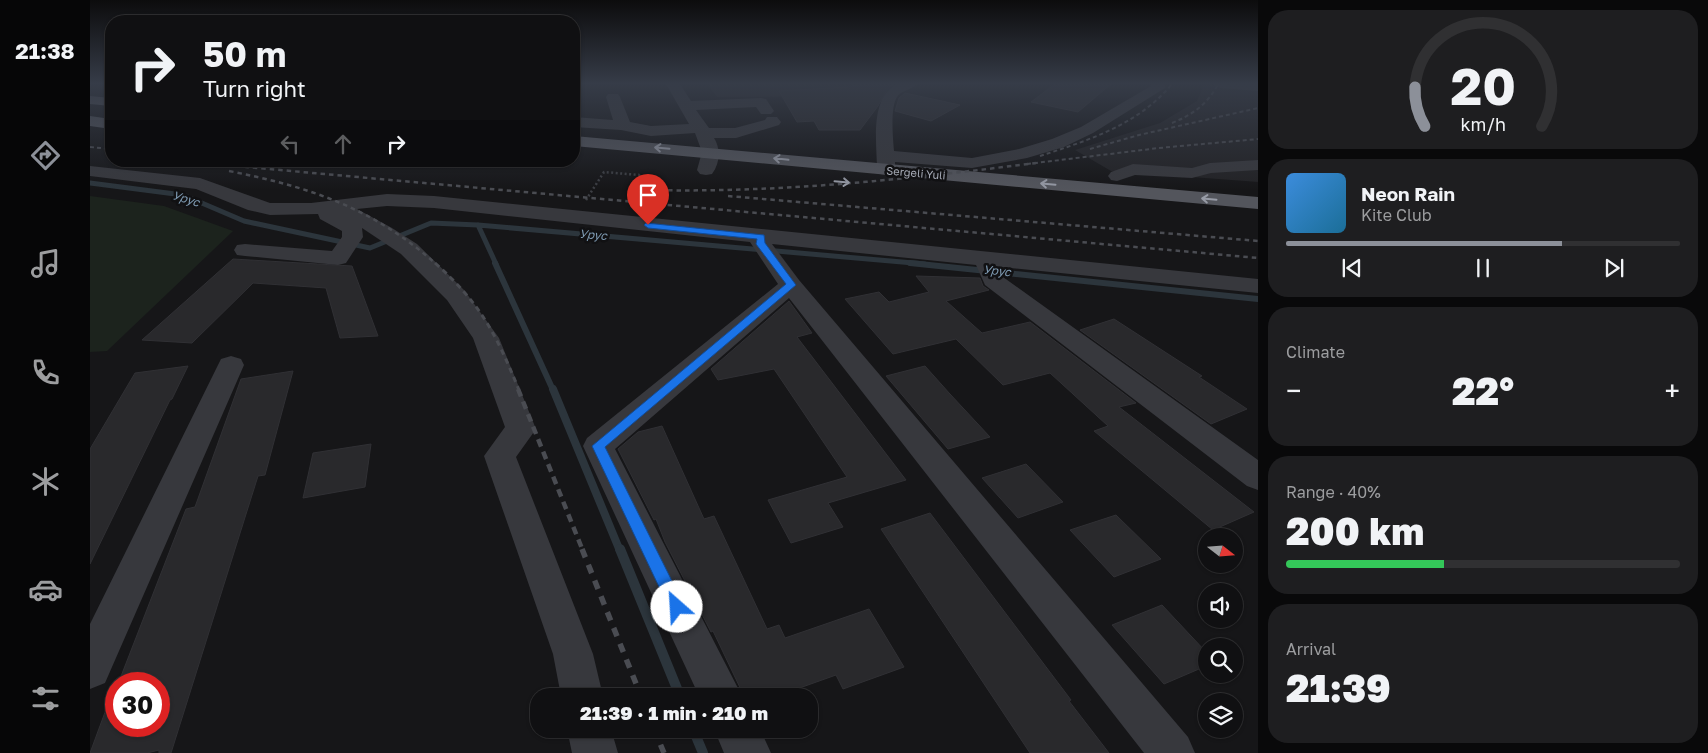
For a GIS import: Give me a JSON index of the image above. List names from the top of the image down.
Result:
{
  "streets": {
    "main road": ["Sergeli Yuli"]
  },
  "water": ["Урус"],
  "north": "right",
  "page": {
    "tabs": "21:38",
    "turn": ["50 m", "Turn right"],
    "song": ["Neon Rain", "Kite Club"],
    "tile": [
      "Climate",
      ["Range · 40%", "200 km"],
      ["Arrival", "21:39"]
    ],
    "heat": ["−", "22°", "+"],
    "limit": "30",
    "trip": "21:39 · 1 min · 210 m",
    "gauge": ["20", "km/h"]
  }
}
